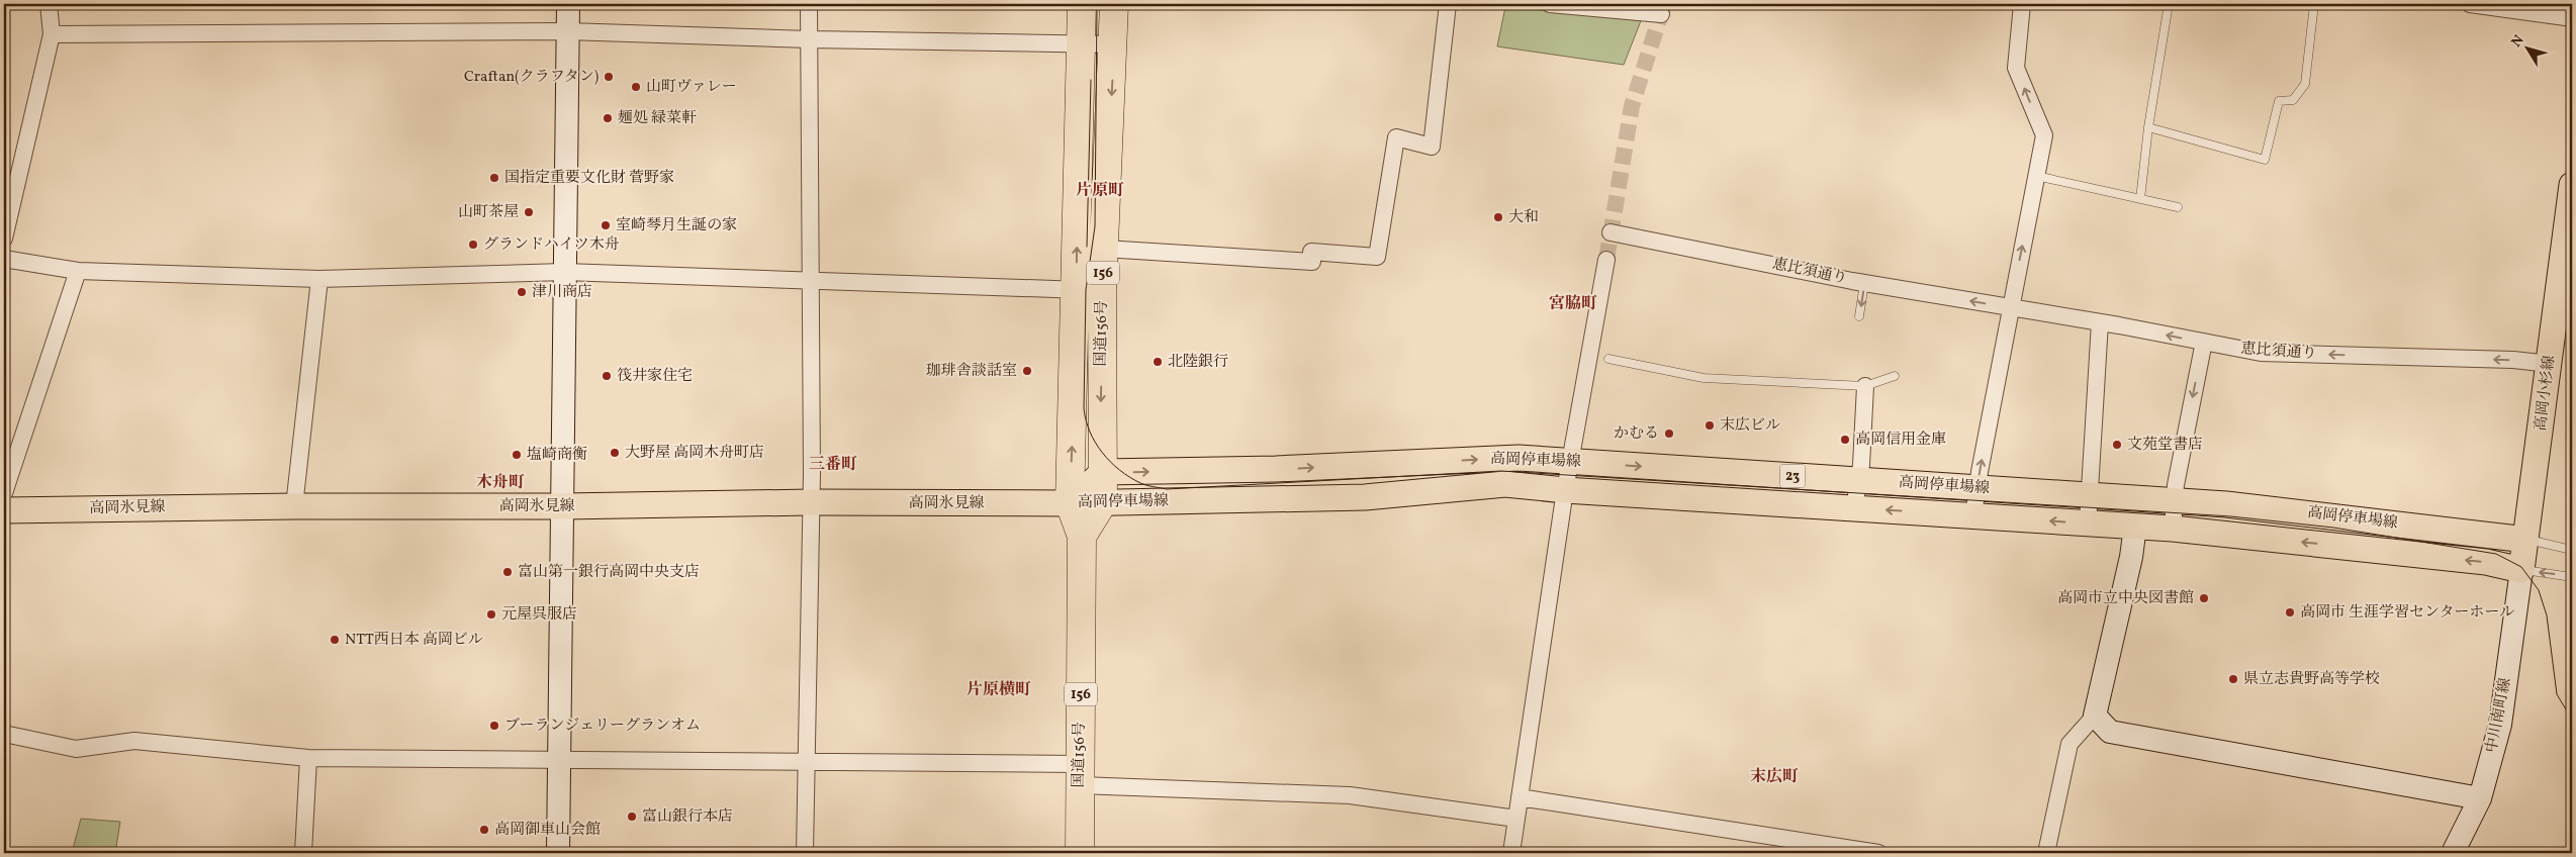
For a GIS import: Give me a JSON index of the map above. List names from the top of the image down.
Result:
{
  "streets": {
    "highway": ["156", "国道156号"],
    "main road": [
      "高岡小杉線",
      "高岡停車場線",
      "23",
      "高岡氷見線"
    ],
    "street": ["恵比須通り", "中川南町線"]
  },
  "crossings": [
    ["恵比須通り", "高岡小杉線"],
    ["国道156号", "高岡停車場線"],
    ["国道156号", "高岡氷見線"],
    ["高岡小杉線", "高岡停車場線"],
    ["高岡小杉線", "中川南町線"],
    ["高岡停車場線", "高岡氷見線"],
    ["高岡停車場線", "中川南町線"]
  ],
  "one_way": ["恵比須通り"],
  "districts": [
    "片原町",
    "宮脇町",
    "三番町",
    "木舟町",
    "片原横町",
    "末広町"
  ],
  "places": [
    "Craftan(クラフタン)",
    "山町ヴァレー",
    "麺処 緑菜軒",
    "国指定重要文化財 菅野家",
    "山町茶屋",
    "大和",
    "室崎琴月生誕の家",
    "グランドハイツ木舟",
    "津川商店",
    "北陸銀行",
    "珈琲舎談話室",
    "筏井家住宅",
    "末広ビル",
    "かむる",
    "高岡信用金庫",
    "文苑堂書店",
    "大野屋 高岡木舟町店",
    "塩崎商衡",
    "富山第一銀行高岡中央支店",
    "高岡市立中央図書館",
    "高岡市 生涯学習センターホール",
    "元屋呉服店",
    "NTT西日本 高岡ビル",
    "県立志貴野高等学校",
    "ブーランジェリーグランオム",
    "富山銀行本店",
    "高岡御車山会館"
  ],
  "north": "top left"
}
